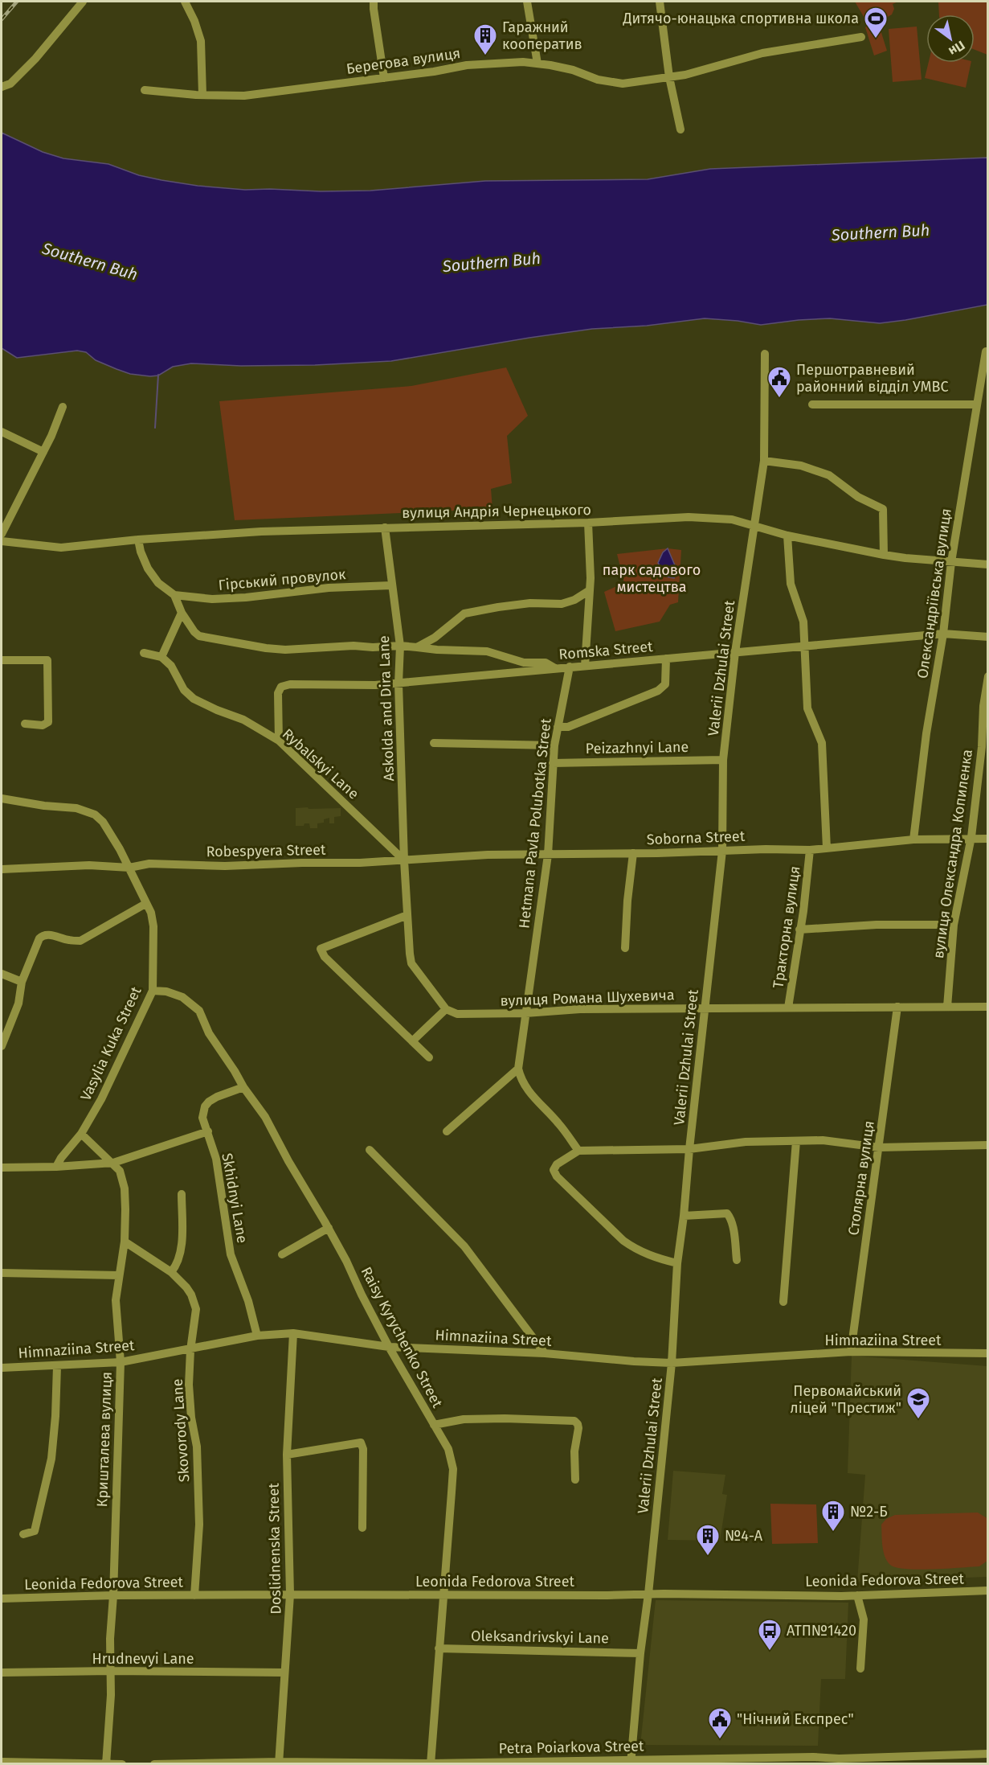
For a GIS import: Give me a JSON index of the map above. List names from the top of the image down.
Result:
{
  "streets": {
    "street": [
      "Берегова вулиця",
      "вулиця Андрія Чернецького",
      "Гірський провулок",
      "Олександріївська вулиця",
      "Romska Street",
      "Valerii Dzhulai Street",
      "Askolda and Dira Lane",
      "Peizazhnyi Lane",
      "Rybalskyi Lane",
      "Hetmana Pavla Polubotka Street",
      "Soborna Street",
      "Robespyera Street",
      "вулиця Олександра Копиленка",
      "Тракторна вулиця",
      "вулиця Романа Шухевича",
      "Vasylia Kuka Street",
      "Столярна вулиця",
      "Skhidnyi Lane",
      "Raisy Kyrychenko Street",
      "Himnaziina Street",
      "Skovorody Lane",
      "Кришталева вулиця",
      "Doslidnenska Street",
      "Leonida Fedorova Street",
      "Oleksandrivskyi Lane",
      "Hrudnevyi Lane",
      "Petra Poiarkova Street"
    ]
  },
  "crossings": [
    ["вулиця Андрія Чернецького", "Олександріївська вулиця"],
    ["вулиця Андрія Чернецького", "Valerii Dzhulai Street"],
    ["вулиця Андрія Чернецького", "Askolda and Dira Lane"],
    ["Гірський провулок", "Askolda and Dira Lane"],
    ["Олександріївська вулиця", "Romska Street"],
    ["Олександріївська вулиця", "Soborna Street"],
    ["Romska Street", "Valerii Dzhulai Street"],
    ["Romska Street", "Askolda and Dira Lane"],
    ["Romska Street", "Rybalskyi Lane"],
    ["Romska Street", "Hetmana Pavla Polubotka Street"],
    ["Valerii Dzhulai Street", "Peizazhnyi Lane"],
    ["Valerii Dzhulai Street", "Soborna Street"],
    ["Valerii Dzhulai Street", "вулиця Романа Шухевича"],
    ["Valerii Dzhulai Street", "Himnaziina Street"],
    ["Valerii Dzhulai Street", "Leonida Fedorova Street"],
    ["Valerii Dzhulai Street", "Oleksandrivskyi Lane"],
    ["Valerii Dzhulai Street", "Petra Poiarkova Street"],
    ["Askolda and Dira Lane", "Rybalskyi Lane"],
    ["Askolda and Dira Lane", "Soborna Street"],
    ["Askolda and Dira Lane", "Robespyera Street"],
    ["Peizazhnyi Lane", "Hetmana Pavla Polubotka Street"],
    ["Rybalskyi Lane", "Soborna Street"],
    ["Rybalskyi Lane", "Robespyera Street"],
    ["Hetmana Pavla Polubotka Street", "Soborna Street"],
    ["Hetmana Pavla Polubotka Street", "вулиця Романа Шухевича"],
    ["Soborna Street", "Robespyera Street"],
    ["Soborna Street", "вулиця Олександра Копиленка"],
    ["Soborna Street", "Тракторна вулиця"],
    ["Robespyera Street", "Vasylia Kuka Street"],
    ["вулиця Олександра Копиленка", "вулиця Романа Шухевича"],
    ["Тракторна вулиця", "вулиця Романа Шухевича"],
    ["вулиця Романа Шухевича", "Столярна вулиця"],
    ["Vasylia Kuka Street", "Raisy Kyrychenko Street"],
    ["Vasylia Kuka Street", "Кришталева вулиця"],
    ["Столярна вулиця", "Himnaziina Street"],
    ["Skhidnyi Lane", "Raisy Kyrychenko Street"],
    ["Skhidnyi Lane", "Himnaziina Street"],
    ["Raisy Kyrychenko Street", "Himnaziina Street"],
    ["Raisy Kyrychenko Street", "Leonida Fedorova Street"],
    ["Raisy Kyrychenko Street", "Oleksandrivskyi Lane"],
    ["Raisy Kyrychenko Street", "Petra Poiarkova Street"],
    ["Himnaziina Street", "Skovorody Lane"],
    ["Himnaziina Street", "Кришталева вулиця"],
    ["Himnaziina Street", "Doslidnenska Street"],
    ["Skovorody Lane", "Кришталева вулиця"],
    ["Skovorody Lane", "Leonida Fedorova Street"],
    ["Кришталева вулиця", "Leonida Fedorova Street"],
    ["Кришталева вулиця", "Hrudnevyi Lane"],
    ["Doslidnenska Street", "Leonida Fedorova Street"],
    ["Doslidnenska Street", "Hrudnevyi Lane"],
    ["Doslidnenska Street", "Petra Poiarkova Street"]
  ],
  "water": ["Southern Buh"],
  "parks": ["парк садового мистецтва"],
  "places": {
    "sports": ["Дитячо-юнацька спортивна школа"],
    "building": ["Гаражний кооператив", "№2-Б", "№4-А"],
    "public building": ["Першотравневий районний відділ УМВС", "\"Нічний Експрес\""],
    "school or university": ["Первомайський ліцей \"Престиж\""],
    "bus stop": ["АТП№1420"]
  },
  "north": "bottom right"
}
